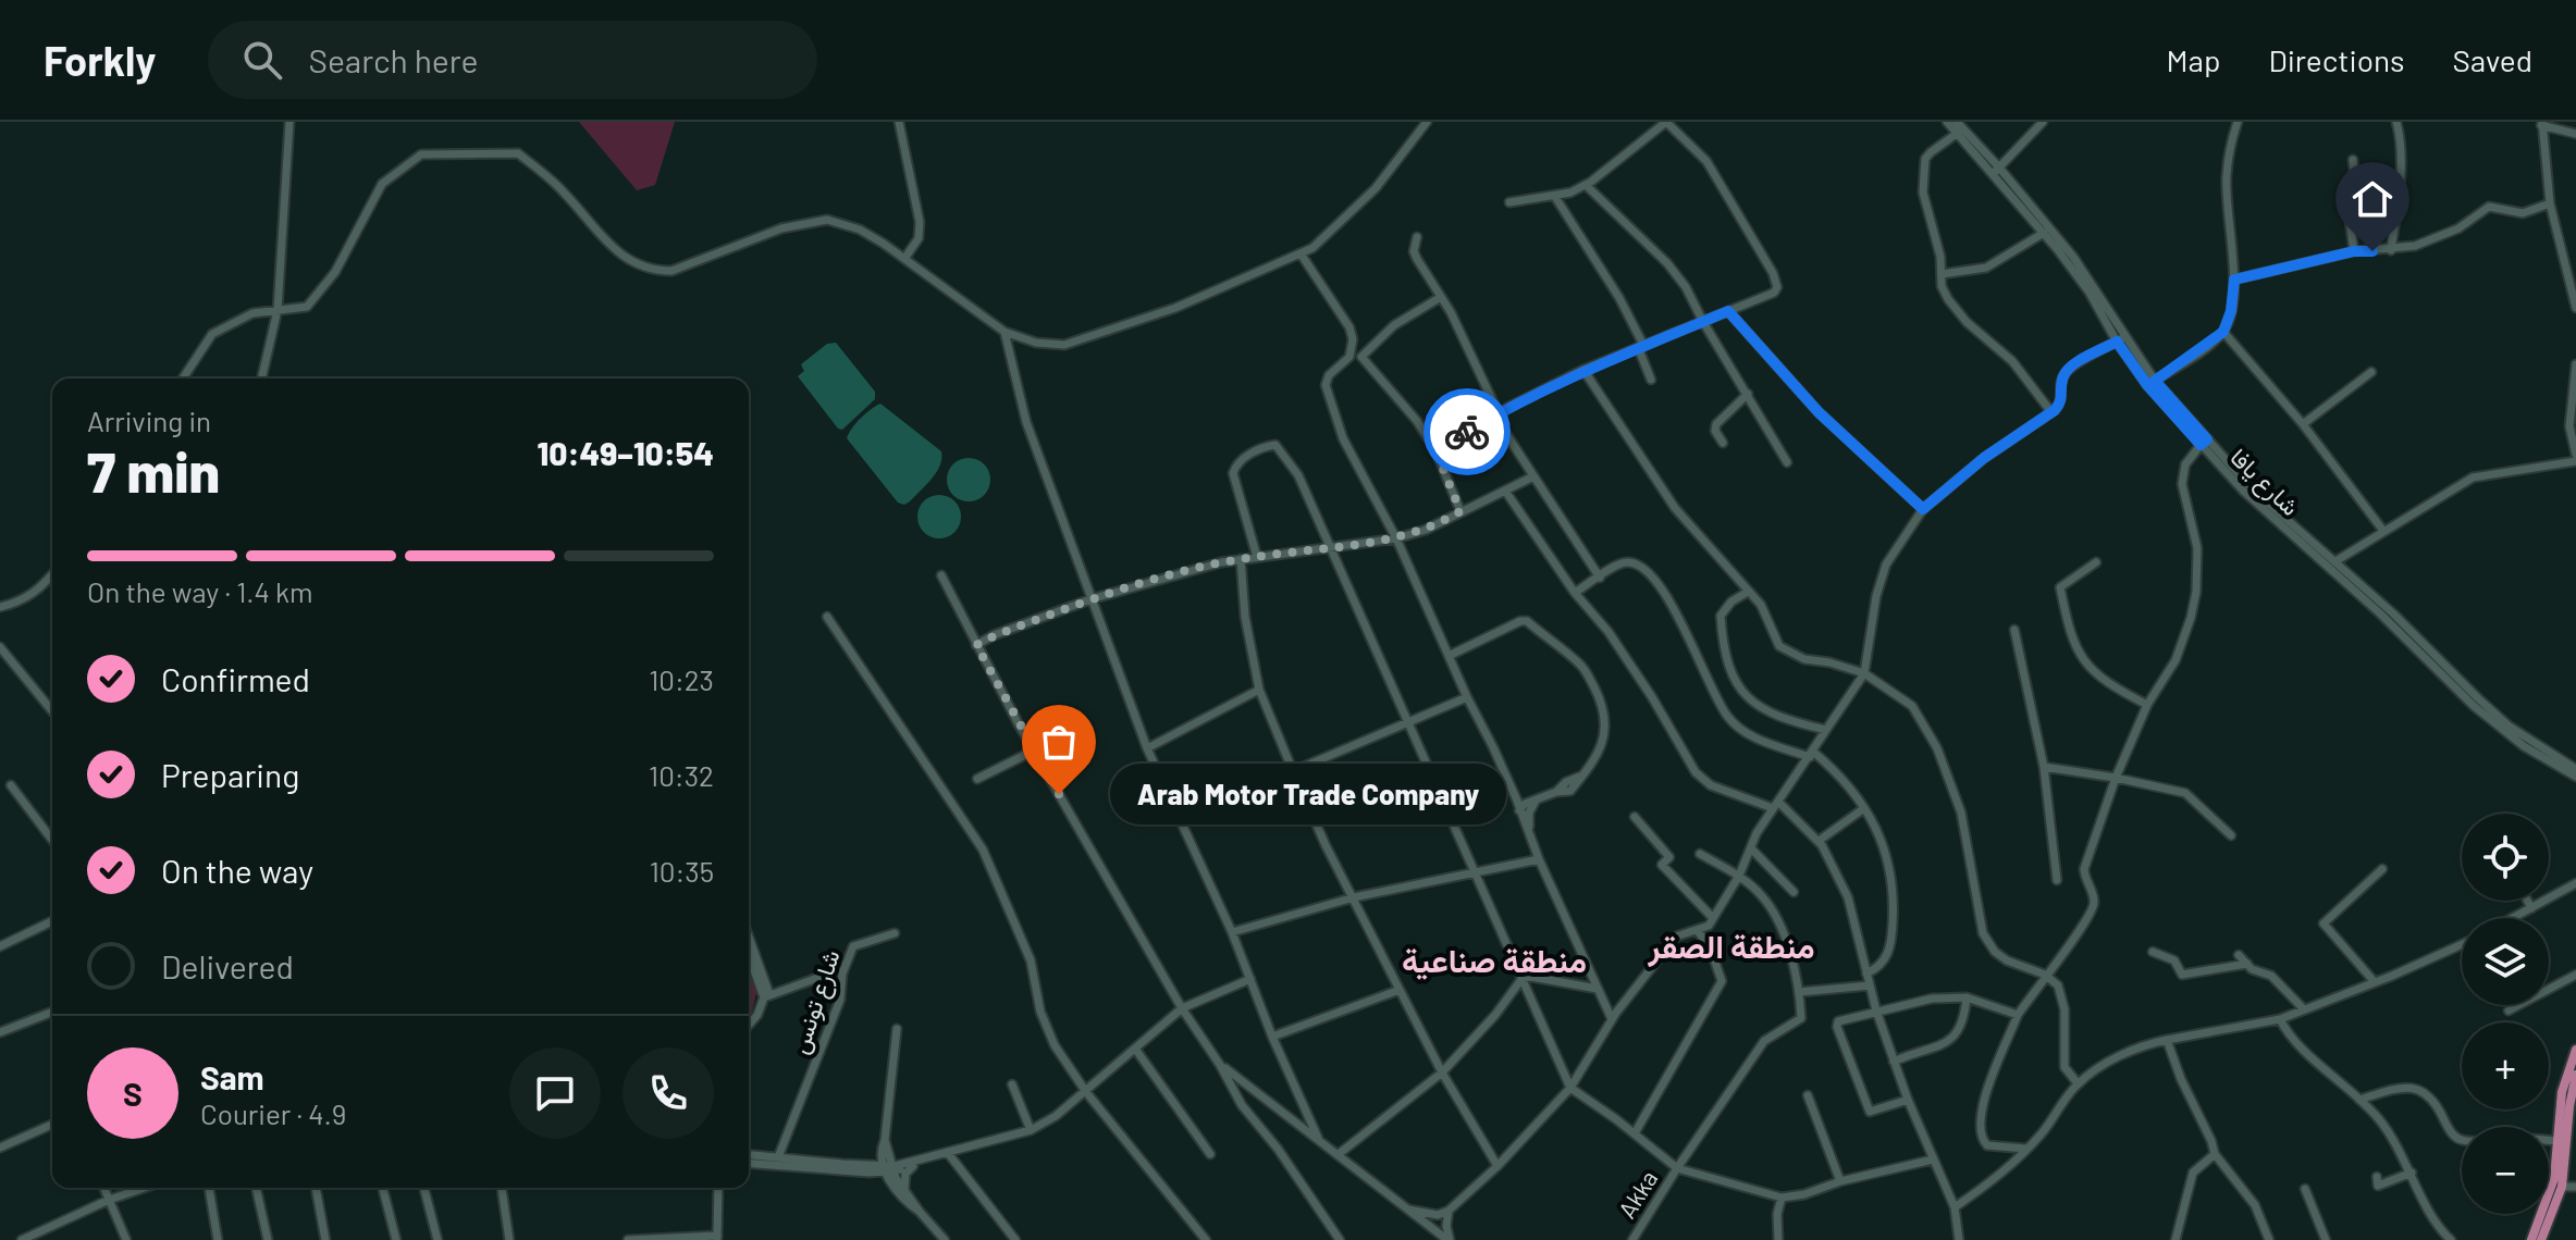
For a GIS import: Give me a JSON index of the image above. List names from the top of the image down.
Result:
{
  "streets": {
    "street": ["شارع يافا", "شارع تونس", "Akka"]
  },
  "districts": ["منطقة الصقر", "منطقة صناعية"],
  "places": ["Arab Motor Trade Company"],
  "page": {
    "header": "Forkly",
    "search": "Search here",
    "nav": ["Map", "Directions", "Saved"],
    "heading": ["7 min", "Arriving in", "10:49–10:54"],
    "panel": ["Sam", "Courier · 4.9"],
    "bar": "On the way · 1.4 km",
    "list": [
      ["Confirmed", "10:23"],
      ["Preparing", "10:32"],
      ["On the way", "10:35"],
      "Delivered"
    ],
    "bubble": "Arab Motor Trade Company",
    "map_buttons": ["+", "−"],
    "round": "S"
  }
}
